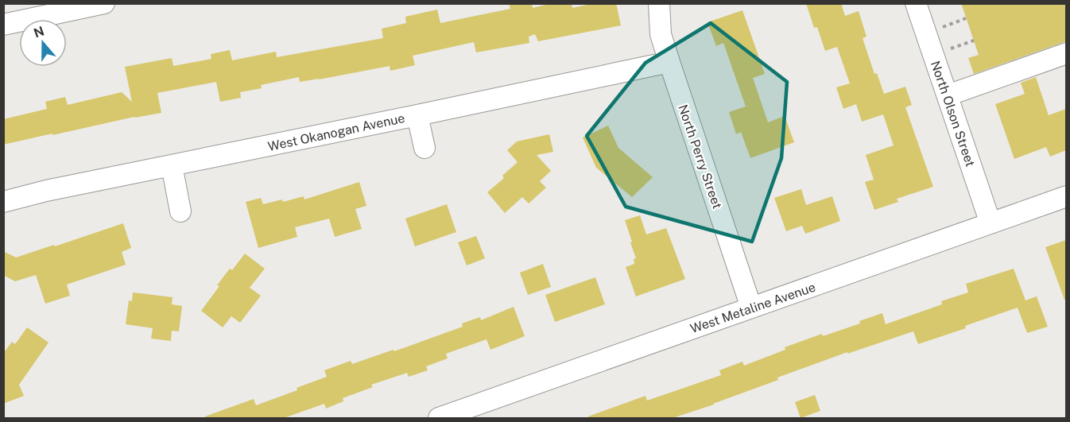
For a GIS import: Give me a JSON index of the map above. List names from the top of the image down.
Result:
{
  "streets": {
    "street": [
      "North Olson Street",
      "West Okanogan Avenue",
      "North Perry Street",
      "West Metaline Avenue"
    ]
  },
  "crossings": [
    ["North Olson Street", "West Metaline Avenue"],
    ["West Okanogan Avenue", "North Perry Street"],
    ["North Perry Street", "West Metaline Avenue"]
  ],
  "north": "top"
}
